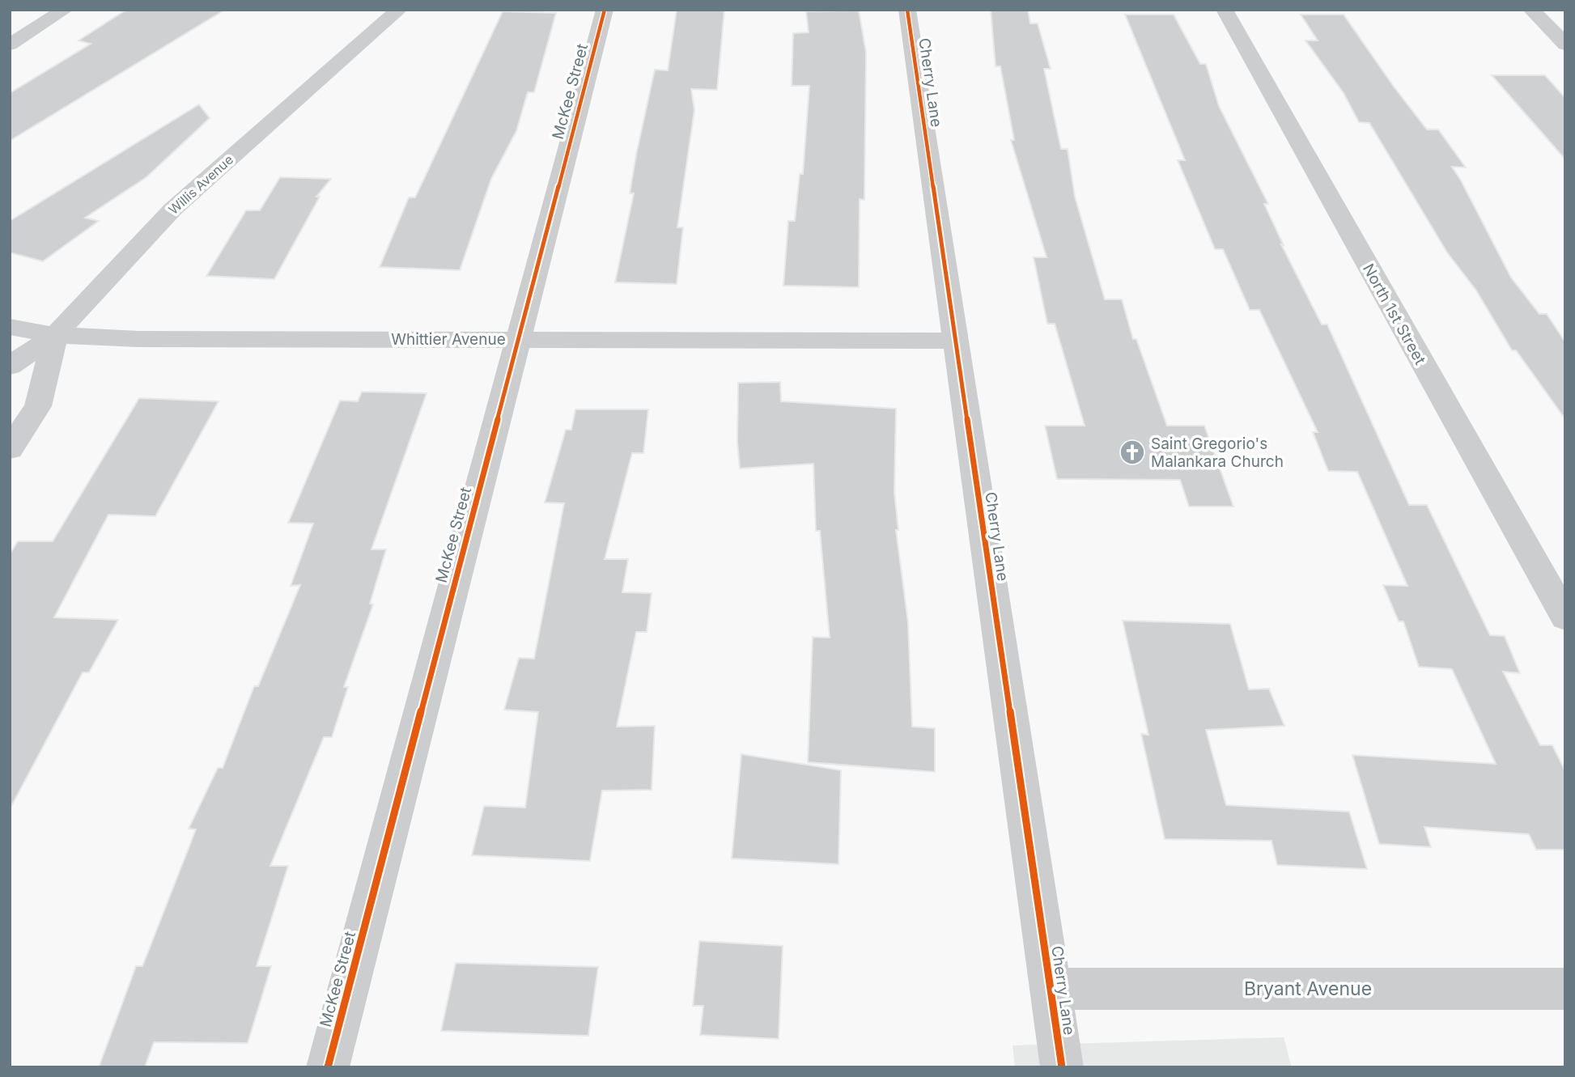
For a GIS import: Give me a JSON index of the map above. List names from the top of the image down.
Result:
{
  "streets": {
    "street": [
      "Cherry Lane",
      "McKee Street",
      "Willis Avenue",
      "North 1st Street",
      "Whittier Avenue",
      "Bryant Avenue"
    ]
  },
  "crossings": [
    ["Cherry Lane", "Whittier Avenue"],
    ["Cherry Lane", "Bryant Avenue"],
    ["McKee Street", "Whittier Avenue"],
    ["Willis Avenue", "Whittier Avenue"]
  ],
  "places": {
    "church": ["Saint Gregorio's Malankara Church"]
  }
}
